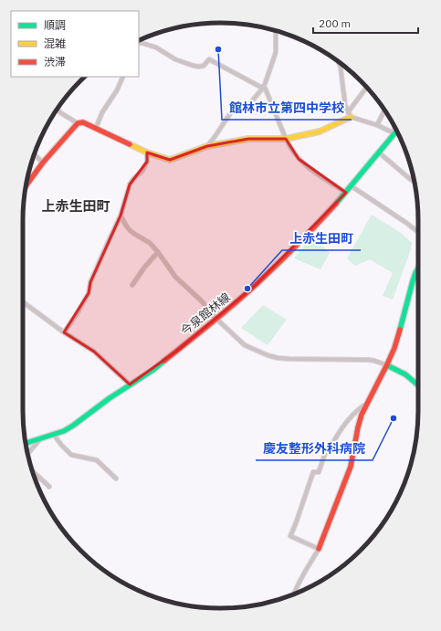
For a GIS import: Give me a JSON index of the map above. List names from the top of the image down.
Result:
{
  "streets": {
    "street": ["今泉館林線"]
  },
  "districts": ["上赤生田町"],
  "places": ["館林市立第四中学校", "上赤生田町", "慶友整形外科病院"],
  "legend": ["順調", "混雑", "渋滞"],
  "scale_bar": "200 m"
}
